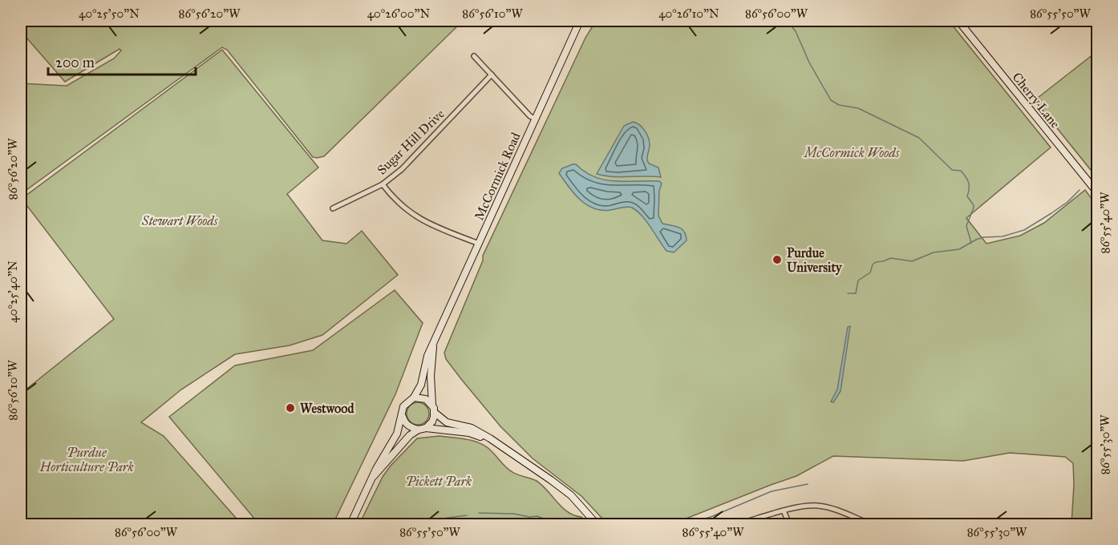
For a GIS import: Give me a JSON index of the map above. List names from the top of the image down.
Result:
{
  "streets": {
    "street": ["Cherry Lane", "Sugar Hill Drive", "McCormick Road"]
  },
  "parks": [
    "McCormick Woods",
    "Stewart Woods",
    "Purdue Horticulture Park",
    "Pickett Park"
  ],
  "places": ["Purdue University", "Westwood"],
  "scale_bar": "200 m",
  "coordinates": [
    "40°25'50\"N",
    "86°56'20\"W",
    "40°26'00\"N",
    "86°56'10\"W",
    "40°26'10\"N",
    "86°56'00\"W",
    "86°55'50\"W",
    "86°55'40\"W",
    "40°25'40\"N",
    "86°55'30\"W"
  ]
}
